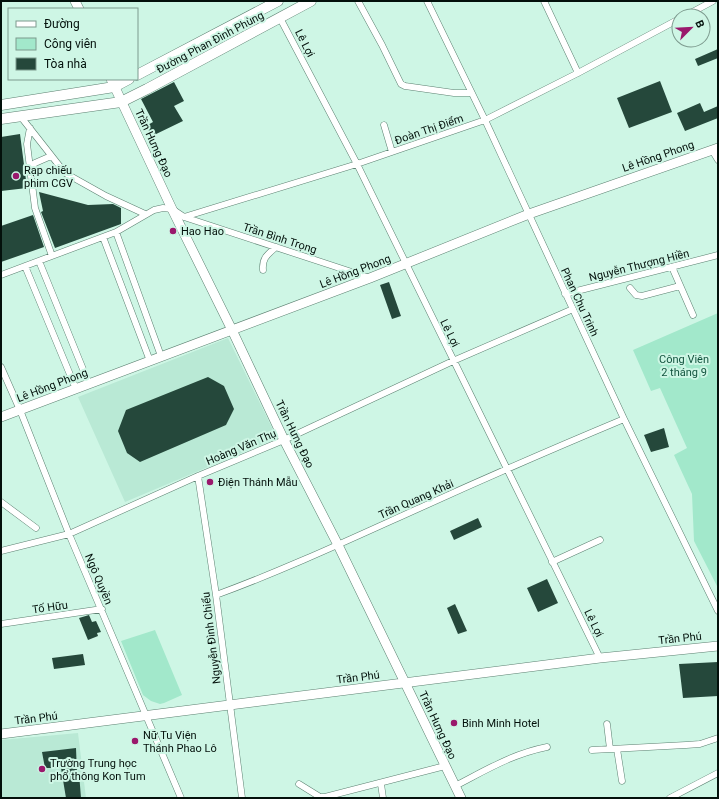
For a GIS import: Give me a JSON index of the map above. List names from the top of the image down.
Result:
{
  "streets": {
    "main road": ["Đường Phan Đình Phùng"],
    "street": [
      "Lê Lợi",
      "Đoàn Thị Điểm",
      "Trần Hưng Đạo",
      "Lê Hồng Phong",
      "Trần Bình Trọng",
      "Nguyễn Thượng Hiền",
      "Phan Chu Trinh",
      "Hoàng Văn Thụ",
      "Trần Quang Khải",
      "Ngô Quyền",
      "Tố Hữu",
      "Nguyễn Đình Chiểu",
      "Trần Phú"
    ]
  },
  "crossings": [
    ["Đường Phan Đình Phùng", "Lê Lợi"],
    ["Đường Phan Đình Phùng", "Trần Hưng Đạo"],
    ["Lê Lợi", "Đoàn Thị Điểm"],
    ["Lê Lợi", "Lê Hồng Phong"],
    ["Lê Lợi", "Hoàng Văn Thụ"],
    ["Lê Lợi", "Trần Quang Khải"],
    ["Lê Lợi", "Trần Phú"],
    ["Đoàn Thị Điểm", "Trần Bình Trọng"],
    ["Đoàn Thị Điểm", "Phan Chu Trinh"],
    ["Trần Hưng Đạo", "Lê Hồng Phong"],
    ["Trần Hưng Đạo", "Hoàng Văn Thụ"],
    ["Trần Hưng Đạo", "Trần Quang Khải"],
    ["Trần Hưng Đạo", "Trần Phú"],
    ["Lê Hồng Phong", "Trần Bình Trọng"],
    ["Lê Hồng Phong", "Phan Chu Trinh"],
    ["Lê Hồng Phong", "Ngô Quyền"],
    ["Nguyễn Thượng Hiền", "Phan Chu Trinh"],
    ["Phan Chu Trinh", "Hoàng Văn Thụ"],
    ["Phan Chu Trinh", "Trần Quang Khải"],
    ["Hoàng Văn Thụ", "Ngô Quyền"],
    ["Hoàng Văn Thụ", "Nguyễn Đình Chiểu"],
    ["Trần Quang Khải", "Nguyễn Đình Chiểu"],
    ["Ngô Quyền", "Tố Hữu"],
    ["Ngô Quyền", "Trần Phú"],
    ["Nguyễn Đình Chiểu", "Trần Phú"]
  ],
  "parks": ["Công Viên 2 tháng 9"],
  "places": [
    "Rạp chiếu phim CGV",
    "Hao Hao",
    "Điện Thánh Mẫu",
    "Binh Minh Hotel",
    "Nữ Tu Viện Thánh Phao Lô",
    "Trường Trung học phổ thông Kon Tum"
  ],
  "legend": ["Đường", "Công viên", "Tòa nhà"],
  "north": "top right"
}
